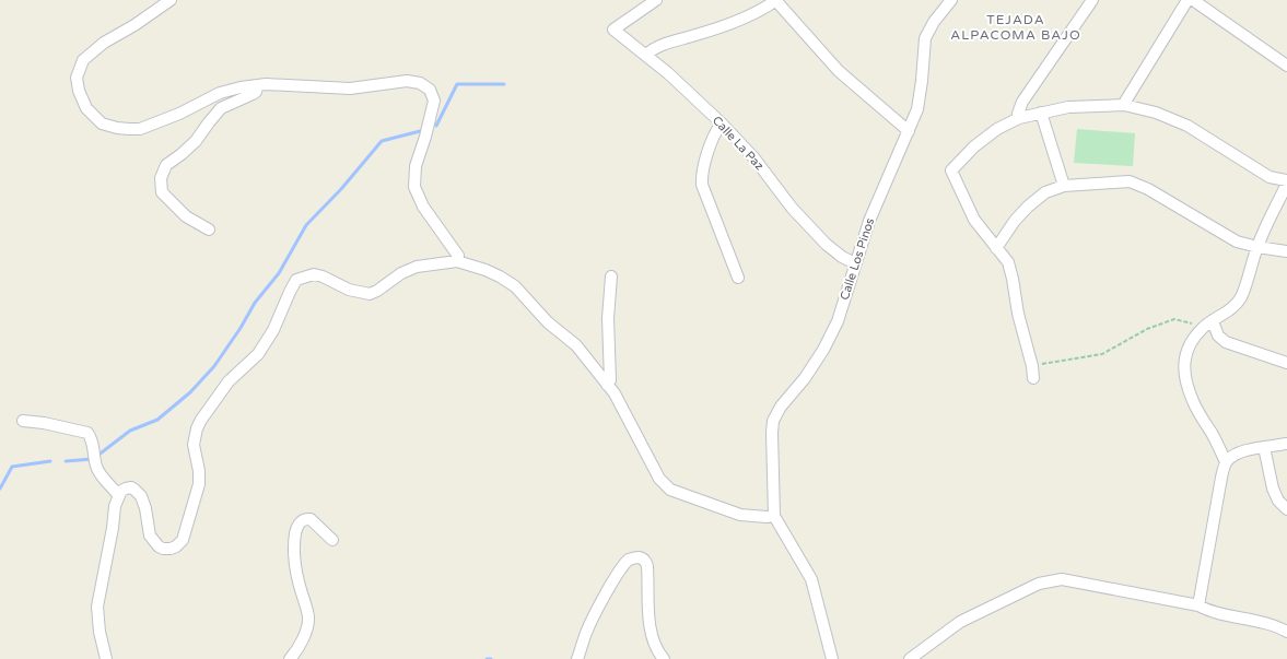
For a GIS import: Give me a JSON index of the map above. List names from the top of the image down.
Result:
{
  "streets": {
    "street": ["Calle La Paz", "Calle Los Pinos"]
  },
  "crossings": [
    ["Calle La Paz", "Calle Los Pinos"]
  ],
  "districts": ["TEJADA ALPACOMA BAJO"]
}
